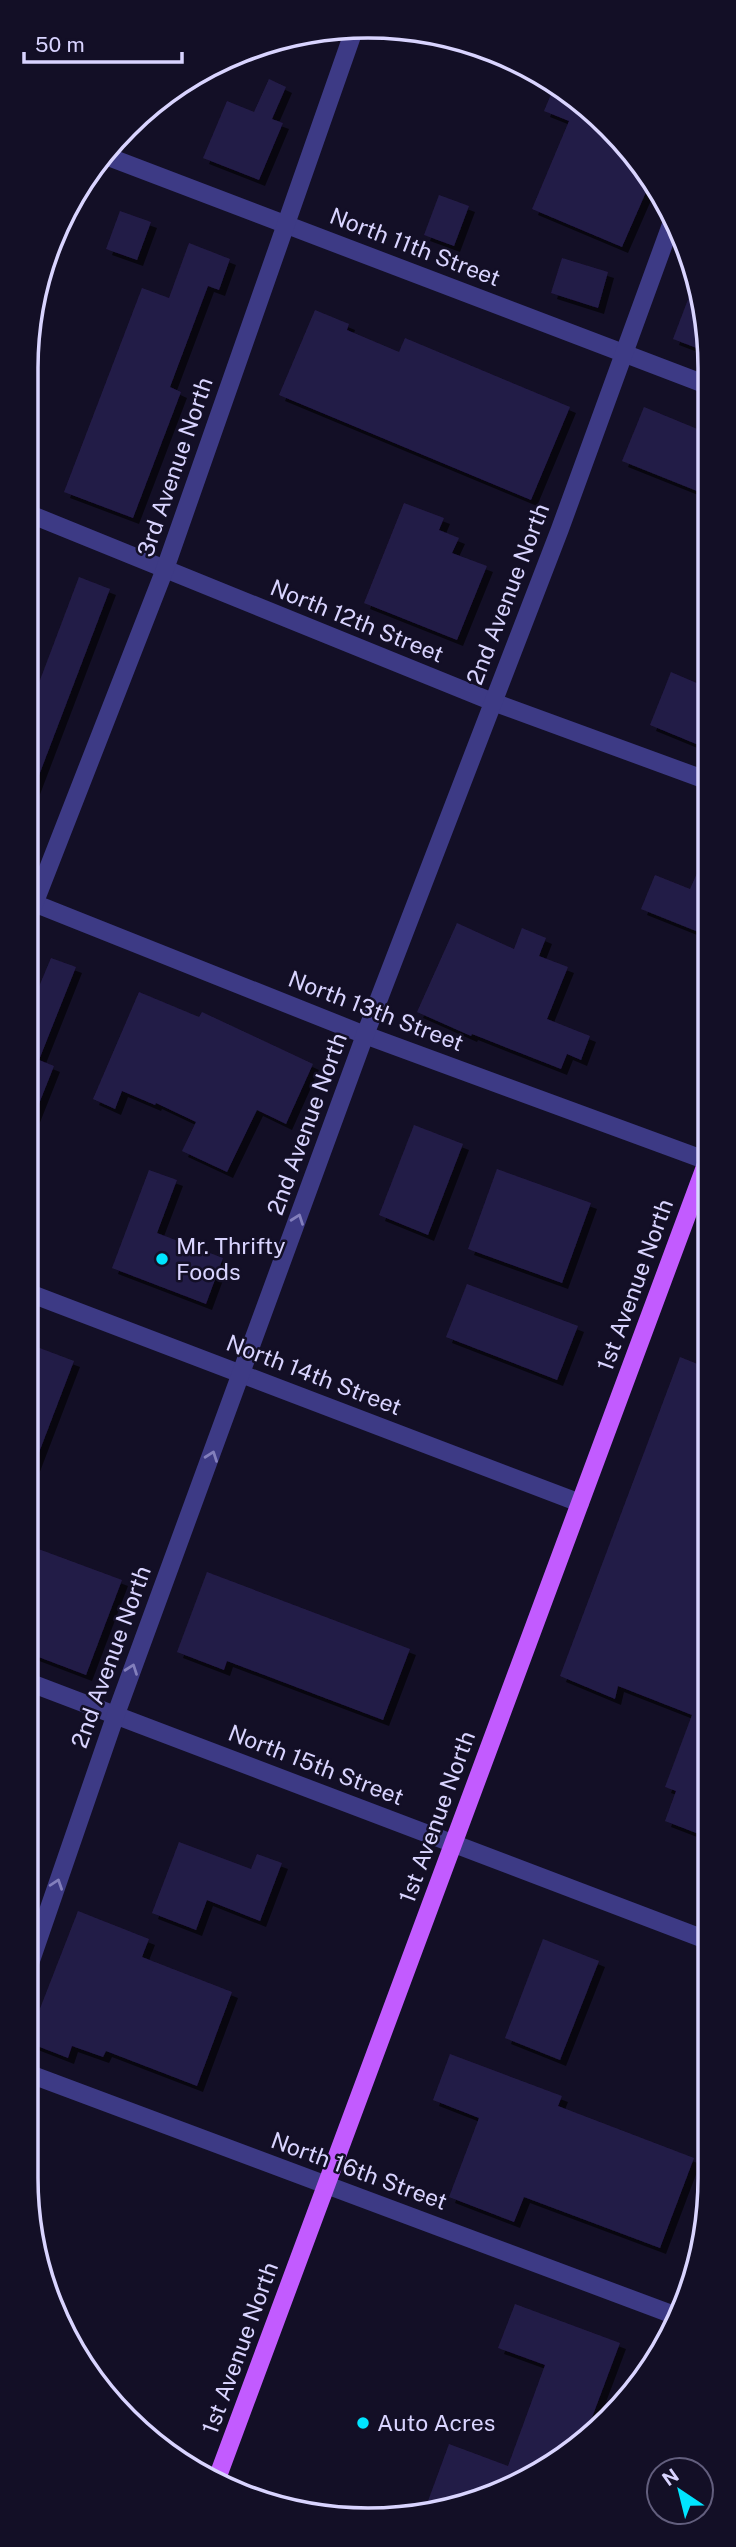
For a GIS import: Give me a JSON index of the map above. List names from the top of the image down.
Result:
{
  "streets": {
    "main road": ["1st Avenue North"],
    "street": [
      "North 11th Street",
      "3rd Avenue North",
      "2nd Avenue North",
      "North 12th Street",
      "North 13th Street",
      "North 14th Street",
      "North 15th Street",
      "North 16th Street"
    ]
  },
  "crossings": [
    ["North 11th Street", "3rd Avenue North"],
    ["North 11th Street", "2nd Avenue North"],
    ["3rd Avenue North", "North 12th Street"],
    ["2nd Avenue North", "North 12th Street"],
    ["2nd Avenue North", "North 13th Street"],
    ["2nd Avenue North", "North 14th Street"],
    ["2nd Avenue North", "North 15th Street"],
    ["1st Avenue North", "North 14th Street"],
    ["1st Avenue North", "North 15th Street"],
    ["1st Avenue North", "North 16th Street"]
  ],
  "one_way": ["2nd Avenue North"],
  "places": ["Mr. Thrifty Foods", "Auto Acres"],
  "scale_bar": "50 m",
  "north": "top left"
}
